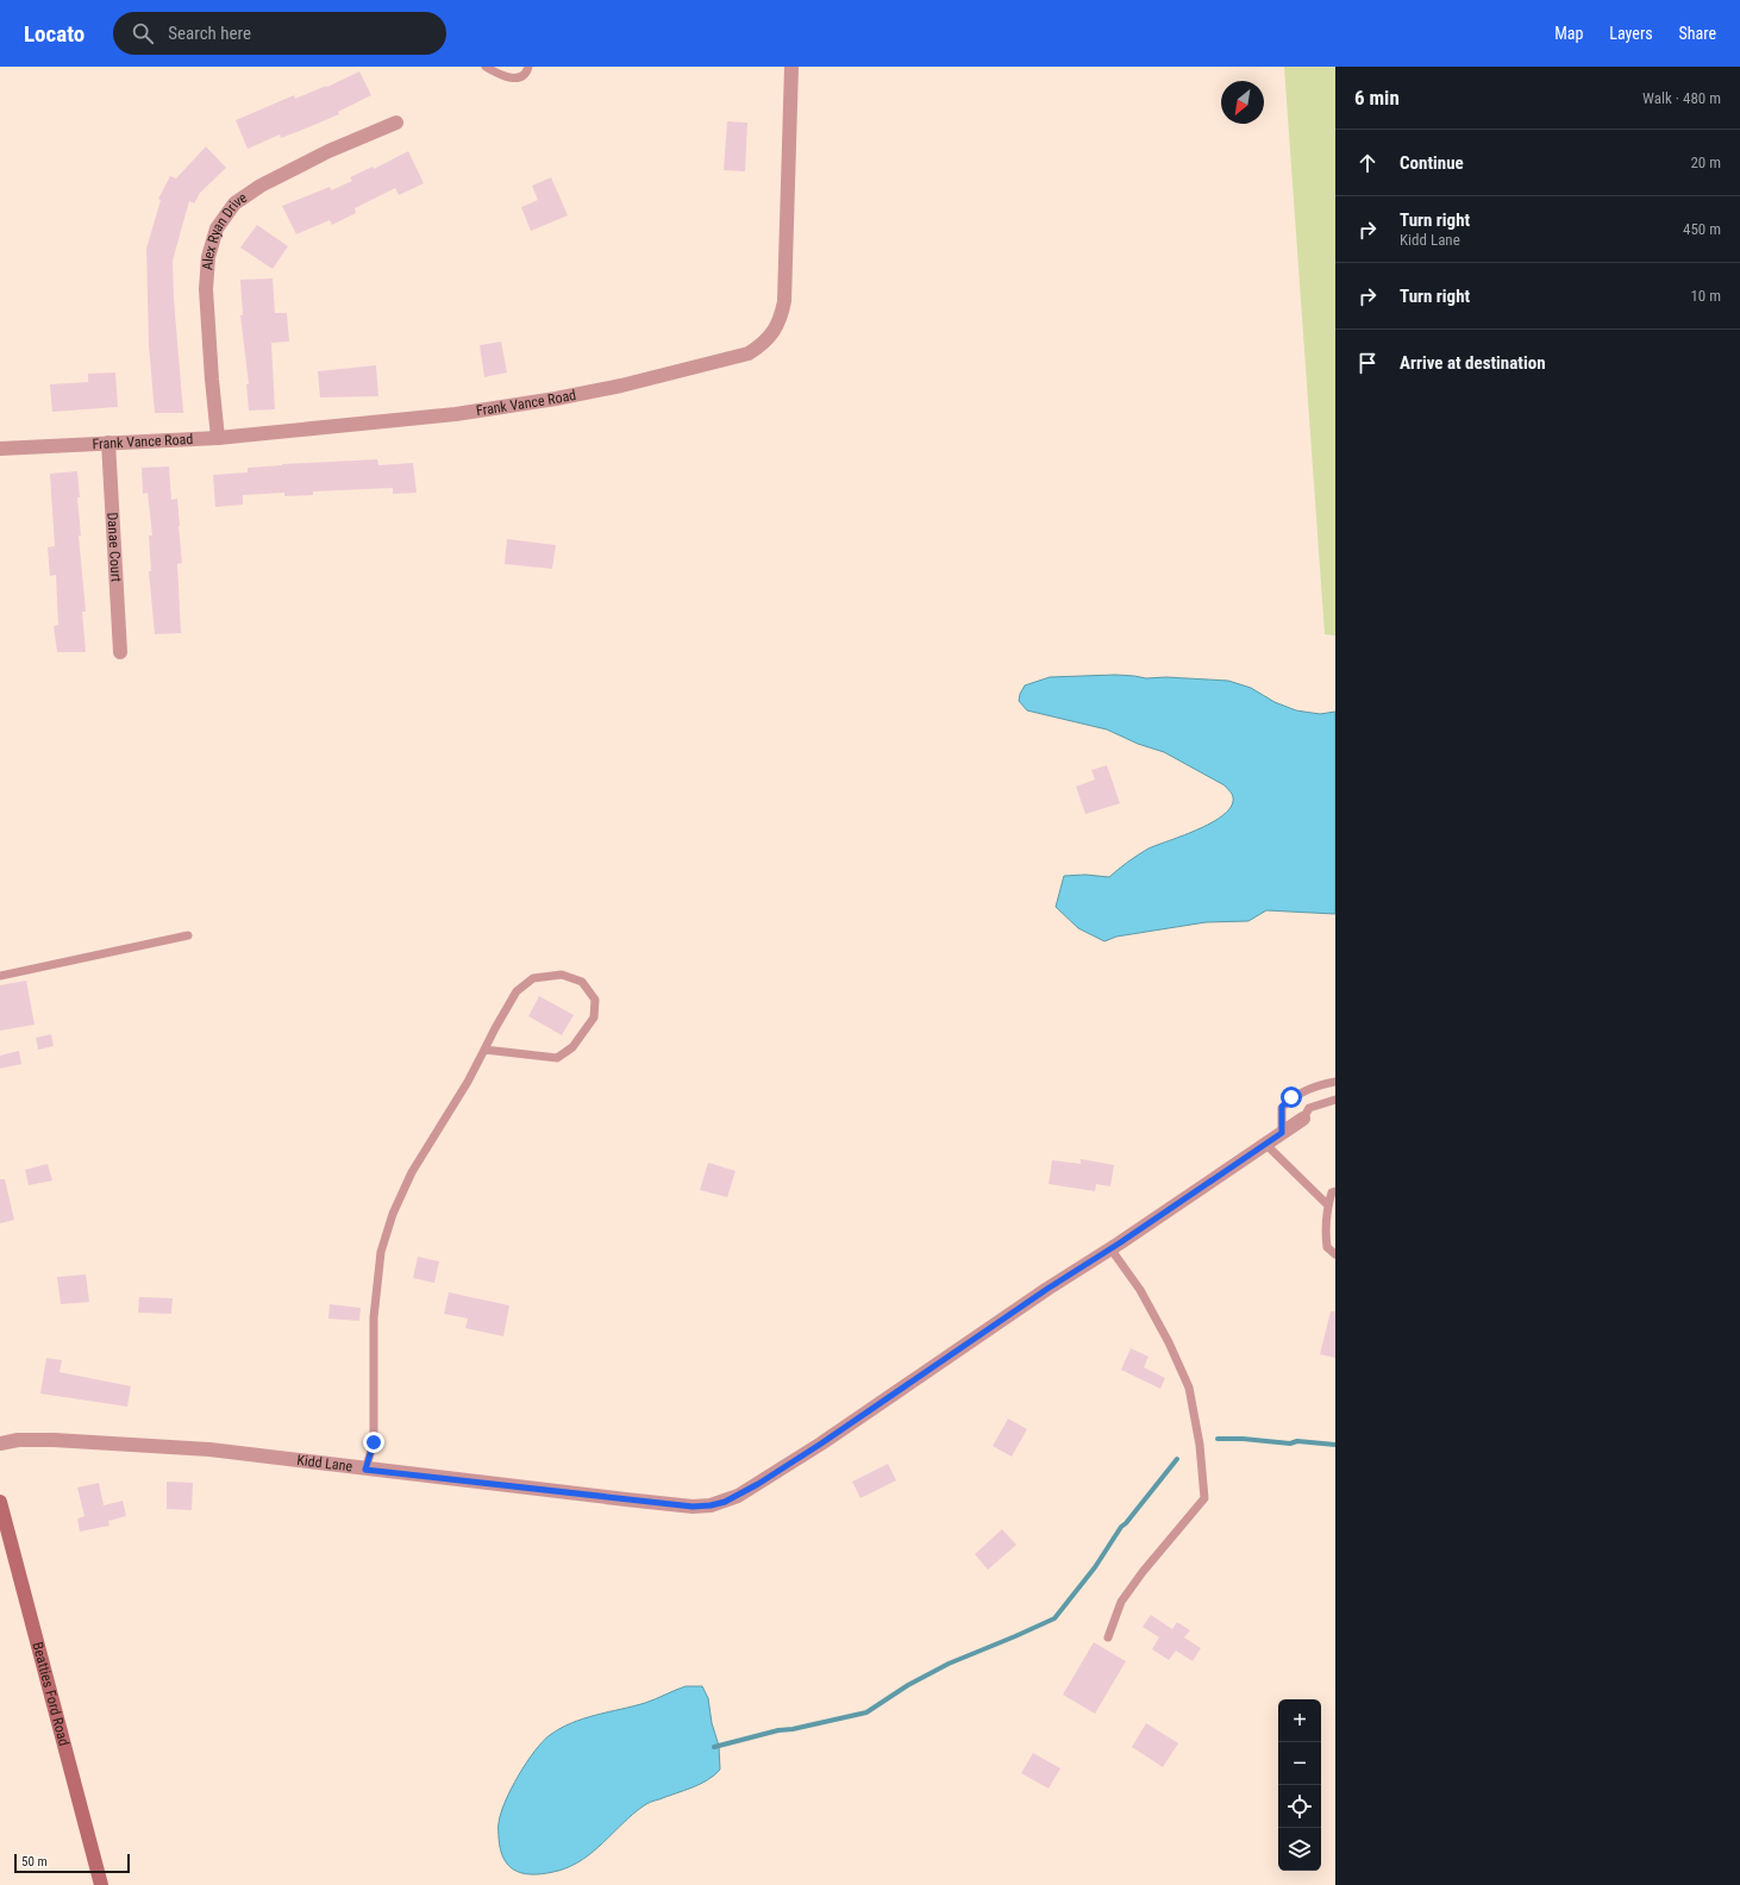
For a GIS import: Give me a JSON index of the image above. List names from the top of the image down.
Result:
{
  "streets": {
    "main road": ["Beatties Ford Road"],
    "street": [
      "Alex Ryan Drive",
      "Frank Vance Road",
      "Danae Court",
      "Kidd Lane"
    ]
  },
  "crossings": [
    ["Alex Ryan Drive", "Frank Vance Road"],
    ["Frank Vance Road", "Danae Court"]
  ],
  "scale_bar": "50 m",
  "north": "bottom left",
  "page": {
    "header": "Locato",
    "search": "Search here",
    "nav": ["Map", "Layers", "Share"],
    "heading": ["6 min", "Walk · 480 m"],
    "list": [
      ["Continue", "20 m"],
      ["Turn right", "Kidd Lane", "450 m"],
      ["Turn right", "10 m"],
      "Arrive at destination"
    ],
    "map_buttons": ["+", "−"],
    "scale": "50 m"
  }
}
